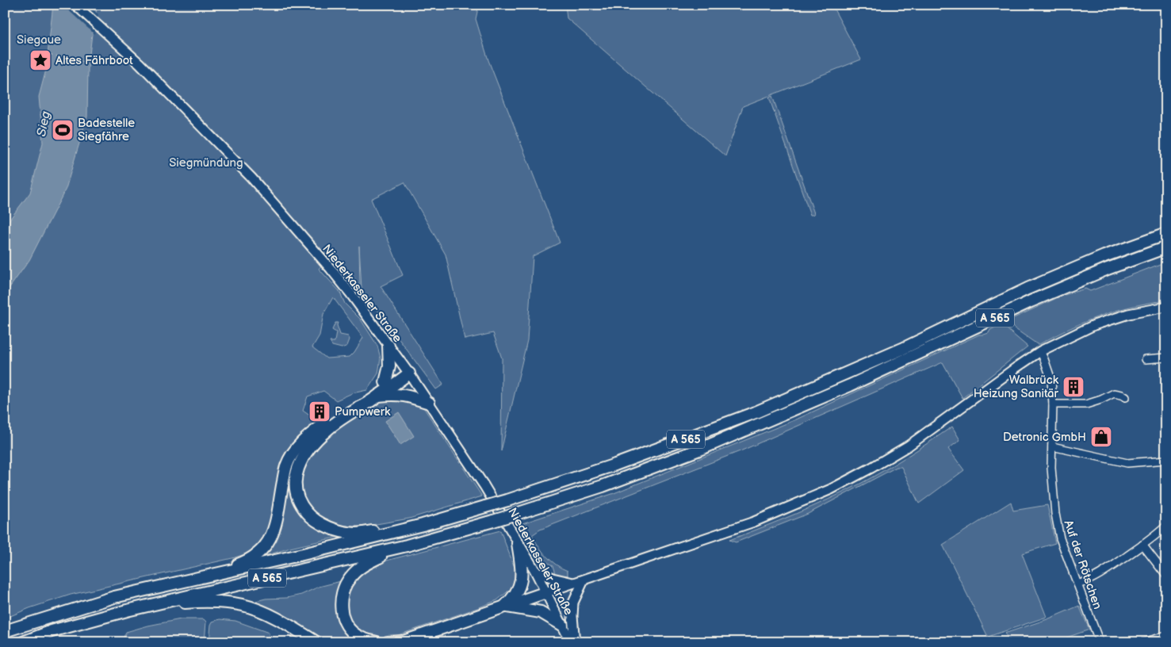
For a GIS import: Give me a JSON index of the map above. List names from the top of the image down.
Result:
{
  "streets": {
    "highway": ["A 565"],
    "main road": ["Niederkasseler Straße"],
    "street": ["Auf der Rötschen"]
  },
  "water": ["Sieg"],
  "parks": ["Siegaue", "Siegmündung"],
  "places": {
    "place": ["Altes Fährboot"],
    "sports": ["Badestelle Siegfähre"],
    "building": ["Walbrück Heizung Sanitär", "Pumpwerk"],
    "shop": ["Detronic GmbH"]
  }
}
